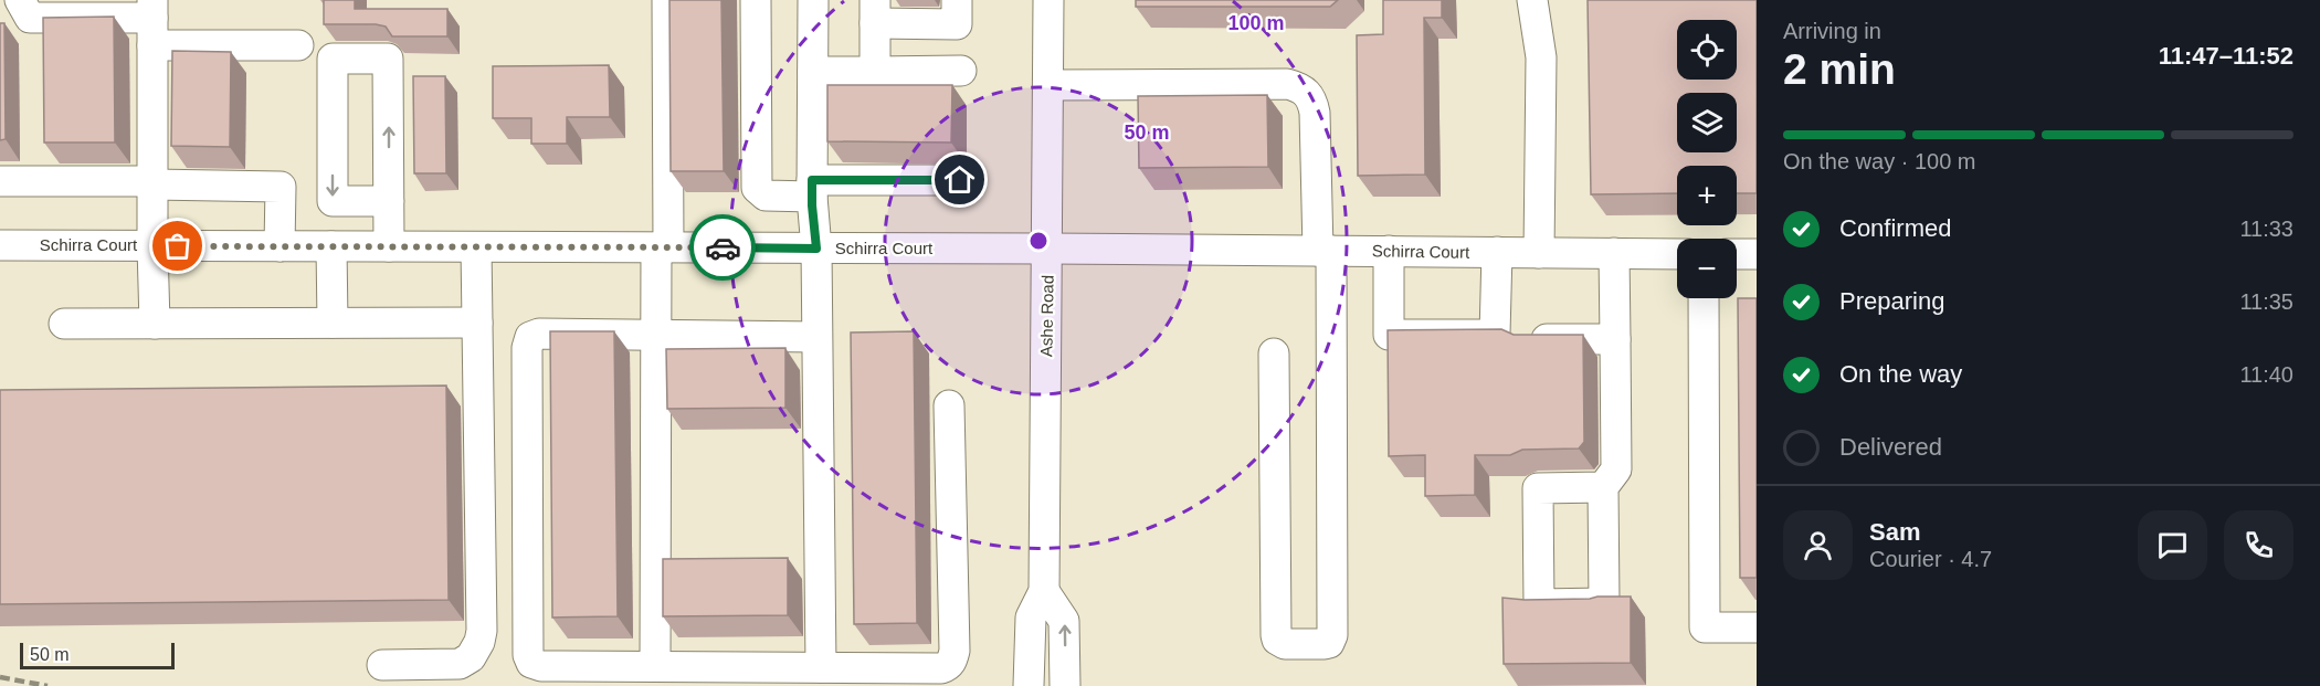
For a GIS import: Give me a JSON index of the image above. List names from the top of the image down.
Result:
{
  "streets": {
    "street": ["Schirra Court", "Ashe Road"]
  },
  "crossings": [
    ["Schirra Court", "Ashe Road"]
  ],
  "scale_bar": "50 m",
  "page": {
    "heading": ["2 min", "Arriving in", "11:47–11:52"],
    "panel": ["Sam", "Courier · 4.7"],
    "map_buttons": ["+", "−"],
    "bar": "On the way · 100 m",
    "list": [
      ["Confirmed", "11:33"],
      ["Preparing", "11:35"],
      ["On the way", "11:40"],
      "Delivered"
    ],
    "scale": "50 m"
  },
  "rings": ["100 m", "50 m"]
}
